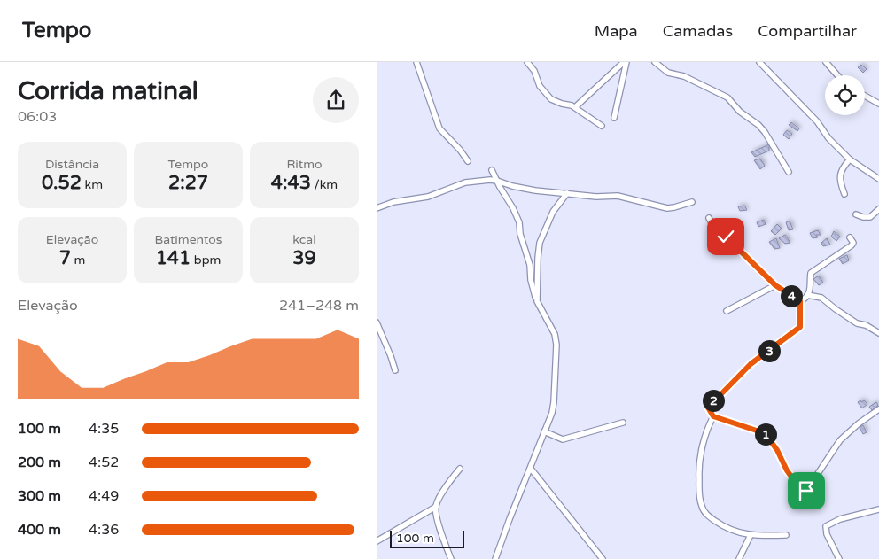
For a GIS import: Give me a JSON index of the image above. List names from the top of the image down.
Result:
{
  "scale_bar": "100 m",
  "page": {
    "header": "Tempo",
    "nav": ["Mapa", "Camadas", "Compartilhar"],
    "heading": ["Corrida matinal", "06:03"],
    "stats": [
      ["Distância", "0.52 km"],
      ["Tempo", "2:27"],
      ["Ritmo", "4:43 /km"],
      ["Elevação", "7 m"],
      ["Batimentos", "141 bpm"],
      ["kcal", "39"]
    ],
    "pins": [
      "4",
      "3",
      "2",
      "1"
    ],
    "chart": ["Elevação", "241–248 m"],
    "list": [
      {
        "name": "100 m",
        "note": "4:35"
      },
      {
        "name": "200 m",
        "note": "4:52"
      },
      {
        "name": "300 m",
        "note": "4:49"
      },
      {
        "name": "400 m",
        "note": "4:36"
      }
    ],
    "scale": "100 m"
  }
}
